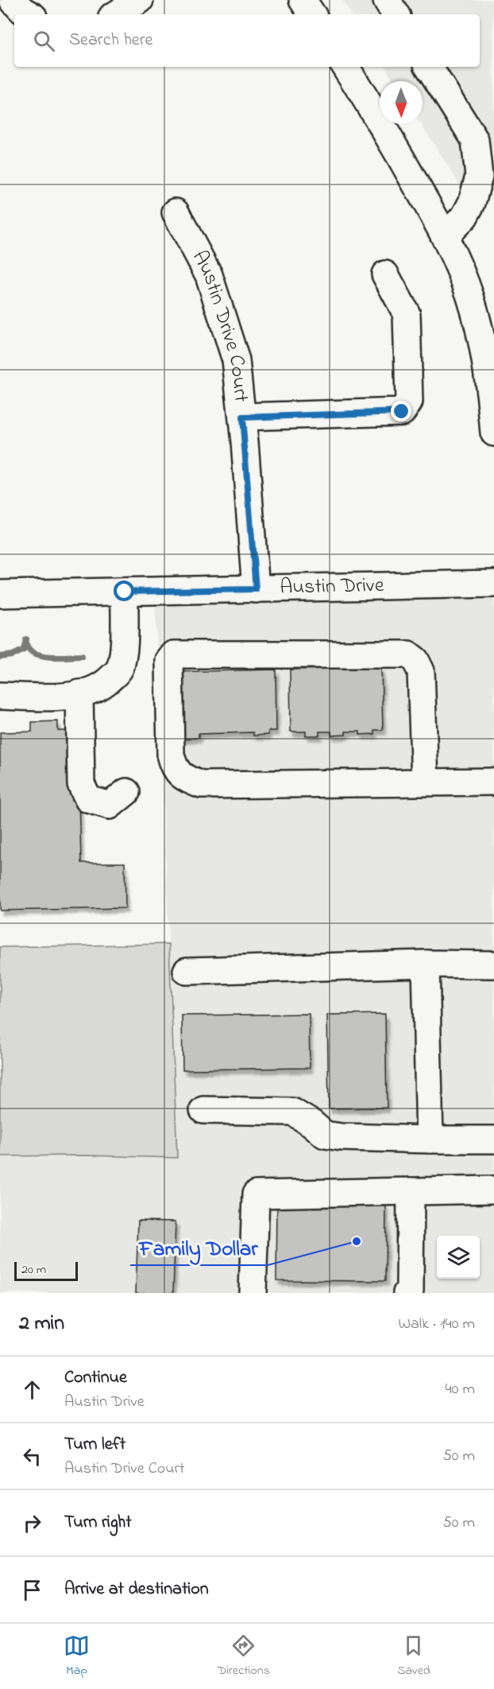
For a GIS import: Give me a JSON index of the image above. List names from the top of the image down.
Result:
{
  "streets": {
    "street": ["Austin Drive Court", "Austin Drive"]
  },
  "crossings": [
    ["Austin Drive Court", "Austin Drive"]
  ],
  "places": ["Family Dollar"],
  "scale_bar": "20 m",
  "north": "bottom",
  "page": {
    "search": "Search here",
    "scale": "20 m",
    "heading": ["2 min", "Walk · 140 m"],
    "list": [
      ["Continue", "Austin Drive", "40 m"],
      ["Turn left", "Austin Drive Court", "50 m"],
      ["Turn right", "50 m"],
      "Arrive at destination"
    ],
    "nav": ["Map", "Directions", "Saved"]
  }
}
